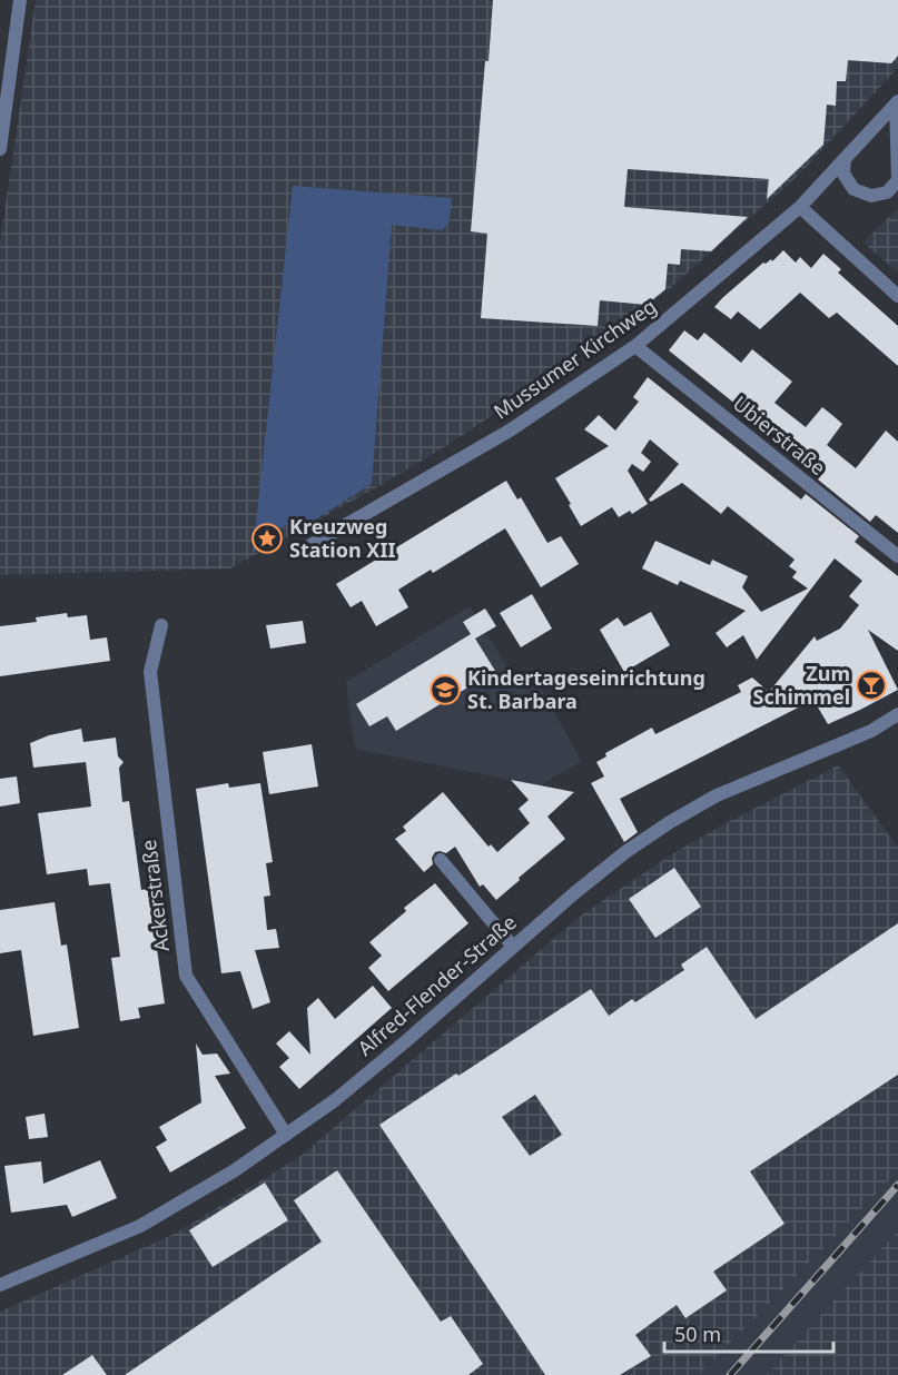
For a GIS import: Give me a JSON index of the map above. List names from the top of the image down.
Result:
{
  "streets": {
    "street": [
      "Mussumer Kirchweg",
      "Ubierstraße",
      "Ackerstraße",
      "Alfred-Flender-Straße"
    ]
  },
  "crossings": [
    ["Mussumer Kirchweg", "Ubierstraße"],
    ["Ackerstraße", "Alfred-Flender-Straße"]
  ],
  "places": {
    "place": ["Kreuzweg Station XII"],
    "bar": ["Zum Schimmel"],
    "school or university": ["Kindertageseinrichtung St. Barbara"]
  },
  "scale_bar": "50 m"
}
